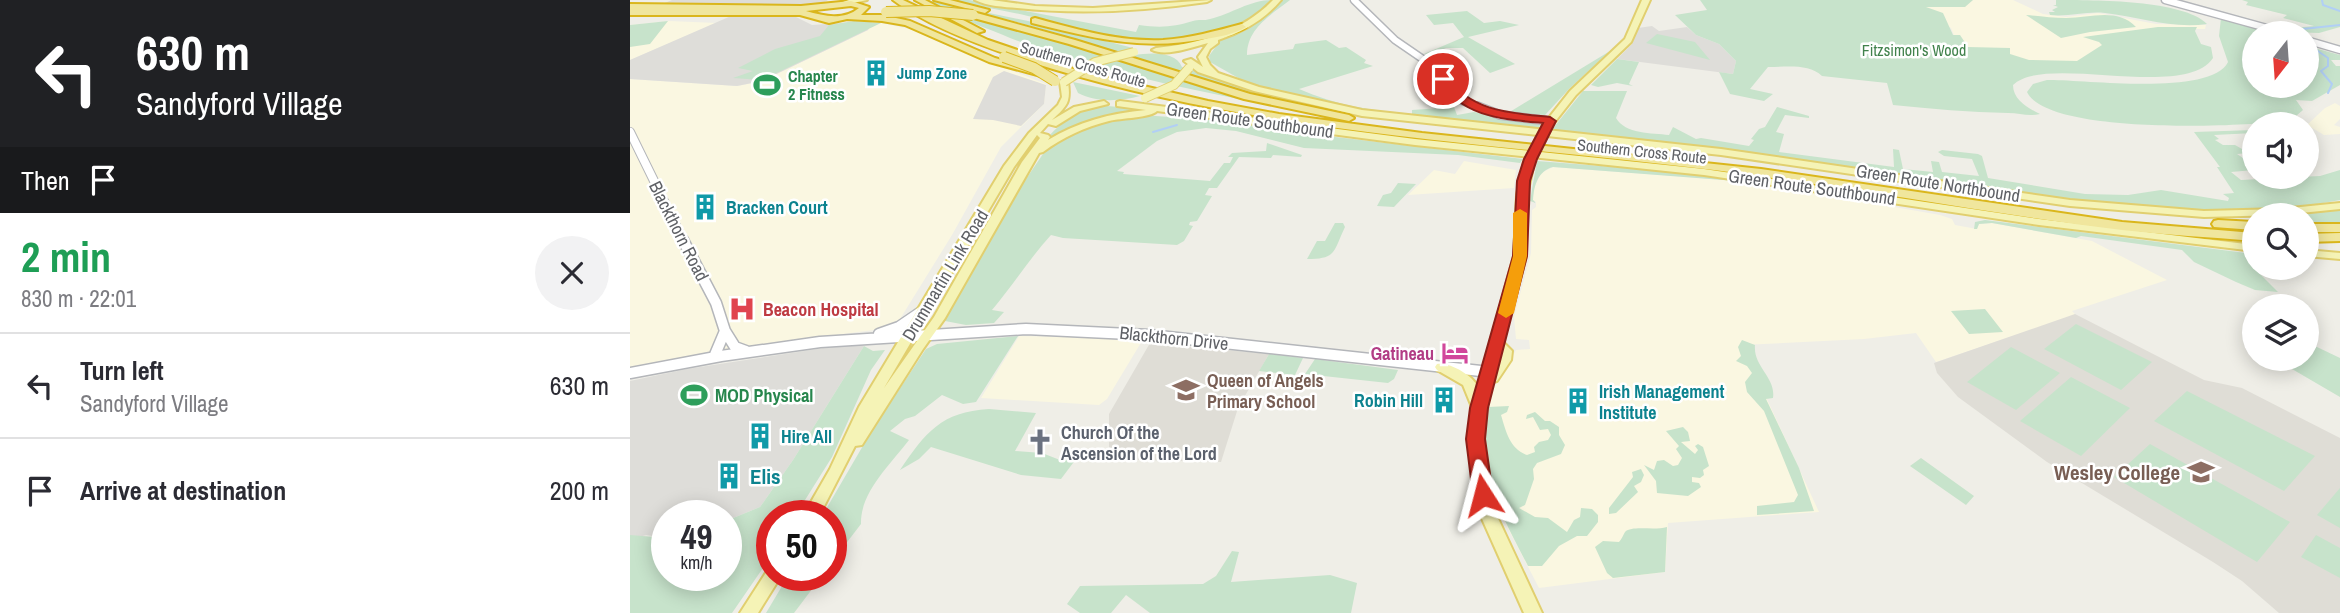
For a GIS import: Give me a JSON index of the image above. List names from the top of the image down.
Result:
{
  "streets": {
    "highway": ["Southern Cross Route"],
    "main road": ["Green Route Southbound", "Green Route Northbound", "Drummartin Link Road"],
    "street": ["Blackthorn Road", "Blackthorn Drive"]
  },
  "crossings": [
    ["Blackthorn Road", "Blackthorn Drive"],
    ["Drummartin Link Road", "Blackthorn Drive"]
  ],
  "parks": ["Fitzsimon's Wood"],
  "places": {
    "building": [
      "Jump Zone",
      "Bracken Court",
      "Robin Hill",
      "Irish Management Institute",
      "Hire All",
      "Elis"
    ],
    "sports": ["Chapter 2 Fitness", "MOD Physical"],
    "hospital": ["Beacon Hospital"],
    "hotel": ["Gatineau"],
    "school or university": ["Queen of Angels Primary School", "Wesley College"],
    "church": ["Church Of the Ascension of the Lord"]
  },
  "north": "bottom",
  "page": {
    "turn": ["630 m", "Sandyford Village"],
    "then": "Then",
    "heading": ["2 min", "830 m · 22:01"],
    "list": [
      {
        "name": "Turn left",
        "note": "Sandyford Village",
        "value": "630 m"
      },
      {
        "name": "Arrive at destination",
        "value": "200 m"
      }
    ],
    "speed": "49 km/h",
    "limit": "50"
  }
}
